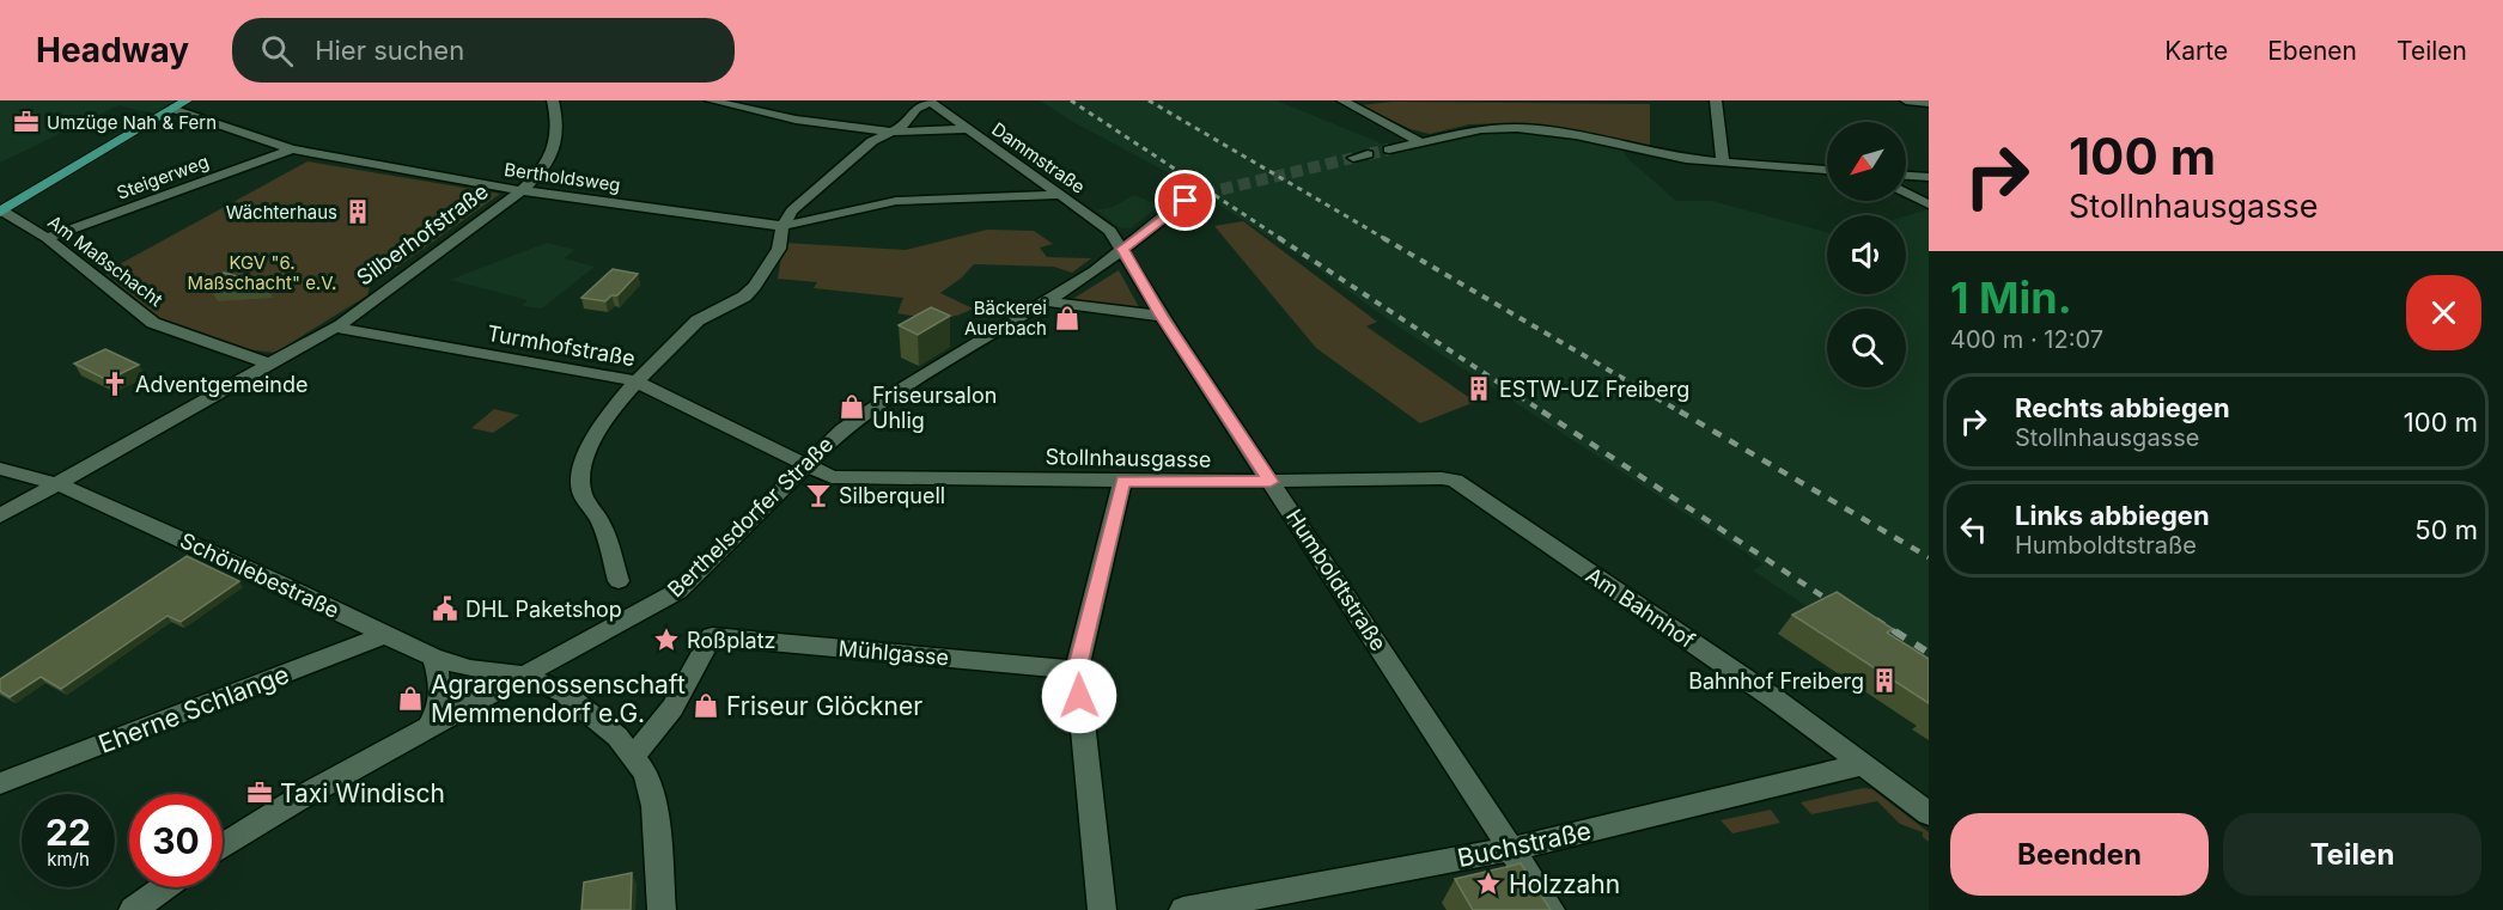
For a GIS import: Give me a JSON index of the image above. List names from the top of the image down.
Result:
{
  "streets": {
    "street": [
      "Dammstraße",
      "Steigerweg",
      "Bertholdsweg",
      "Silberhofstraße",
      "Am Maßschacht",
      "Turmhofstraße",
      "Stollnhausgasse",
      "Berthelsdorfer Straße",
      "Schönlebestraße",
      "Humboldtstraße",
      "Am Bahnhof",
      "Mühlgasse",
      "Eherne Schlange",
      "Buchstraße"
    ]
  },
  "crossings": [
    ["Dammstraße", "Berthelsdorfer Straße"],
    ["Dammstraße", "Humboldtstraße"],
    ["Steigerweg", "Bertholdsweg"],
    ["Steigerweg", "Am Maßschacht"],
    ["Bertholdsweg", "Silberhofstraße"],
    ["Silberhofstraße", "Am Maßschacht"],
    ["Silberhofstraße", "Turmhofstraße"],
    ["Silberhofstraße", "Schönlebestraße"],
    ["Turmhofstraße", "Stollnhausgasse"],
    ["Turmhofstraße", "Berthelsdorfer Straße"],
    ["Stollnhausgasse", "Berthelsdorfer Straße"],
    ["Stollnhausgasse", "Humboldtstraße"],
    ["Stollnhausgasse", "Am Bahnhof"],
    ["Berthelsdorfer Straße", "Schönlebestraße"],
    ["Berthelsdorfer Straße", "Humboldtstraße"],
    ["Schönlebestraße", "Mühlgasse"],
    ["Schönlebestraße", "Eherne Schlange"],
    ["Humboldtstraße", "Buchstraße"],
    ["Am Bahnhof", "Buchstraße"]
  ],
  "parks": ["KGV \"6. Maßschacht\" e.V."],
  "places": {
    "office": ["Umzüge Nah & Fern", "Taxi Windisch"],
    "building": ["Wächterhaus", "ESTW-UZ Freiberg", "Bahnhof Freiberg"],
    "shop": [
      "Bäckerei Auerbach",
      "Friseursalon Uhlig",
      "Agrargenossenschaft Memmendorf e.G.",
      "Friseur Glöckner"
    ],
    "church": ["Adventgemeinde"],
    "bar": ["Silberquell"],
    "public building": ["DHL Paketshop"],
    "place": ["Roßplatz", "Holzzahn"]
  },
  "north": "bottom left",
  "page": {
    "header": "Headway",
    "search": "Hier suchen",
    "nav": ["Karte", "Ebenen", "Teilen"],
    "turn": ["100 m", "Stollnhausgasse"],
    "heading": ["1 Min.", "400 m · 12:07"],
    "list": [
      {
        "name": "Rechts abbiegen",
        "note": "Stollnhausgasse",
        "value": "100 m"
      },
      {
        "name": "Links abbiegen",
        "note": "Humboldtstraße",
        "value": "50 m"
      }
    ],
    "speed": "22 km/h",
    "limit": "30",
    "buttons": ["Beenden", "Teilen"]
  }
}
